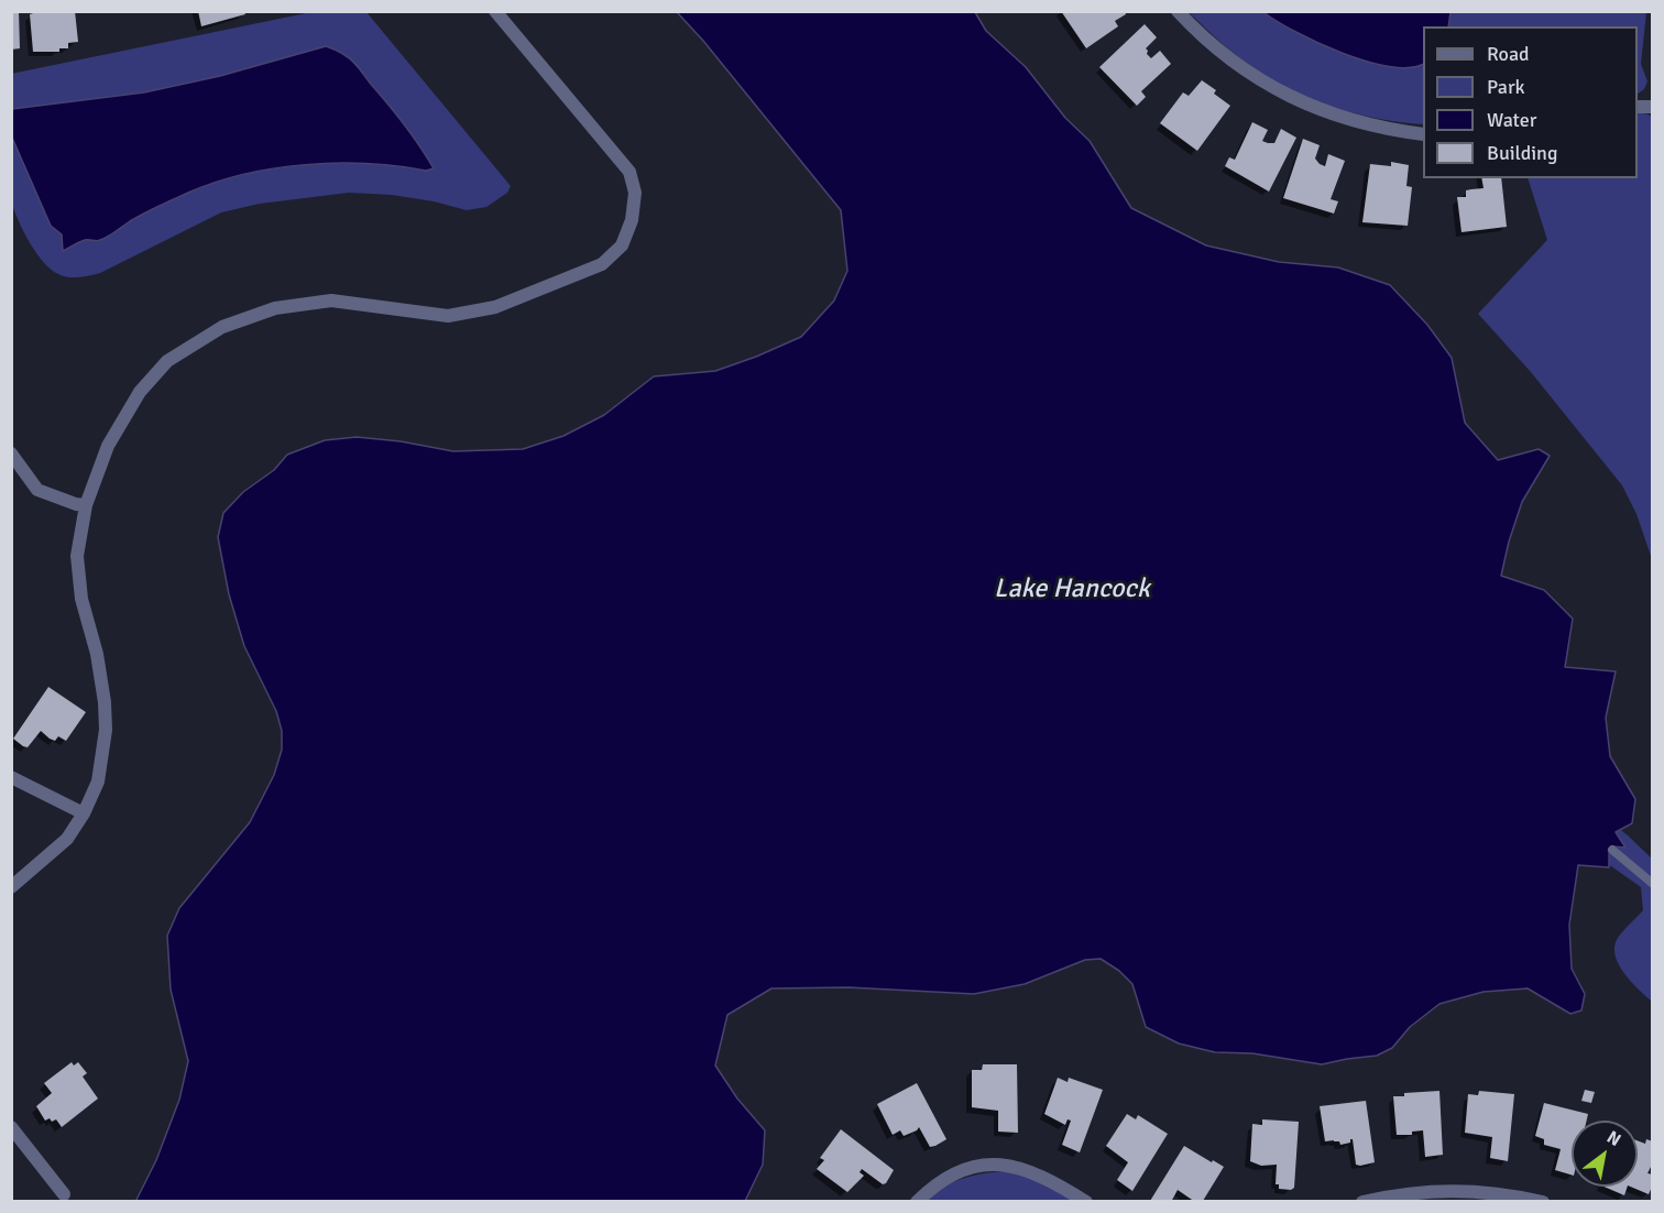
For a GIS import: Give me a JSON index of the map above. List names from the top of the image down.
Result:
{
  "water": ["Lake Hancock"],
  "legend": [
    "Road",
    "Park",
    "Water",
    "Building"
  ],
  "north": "top right"
}
